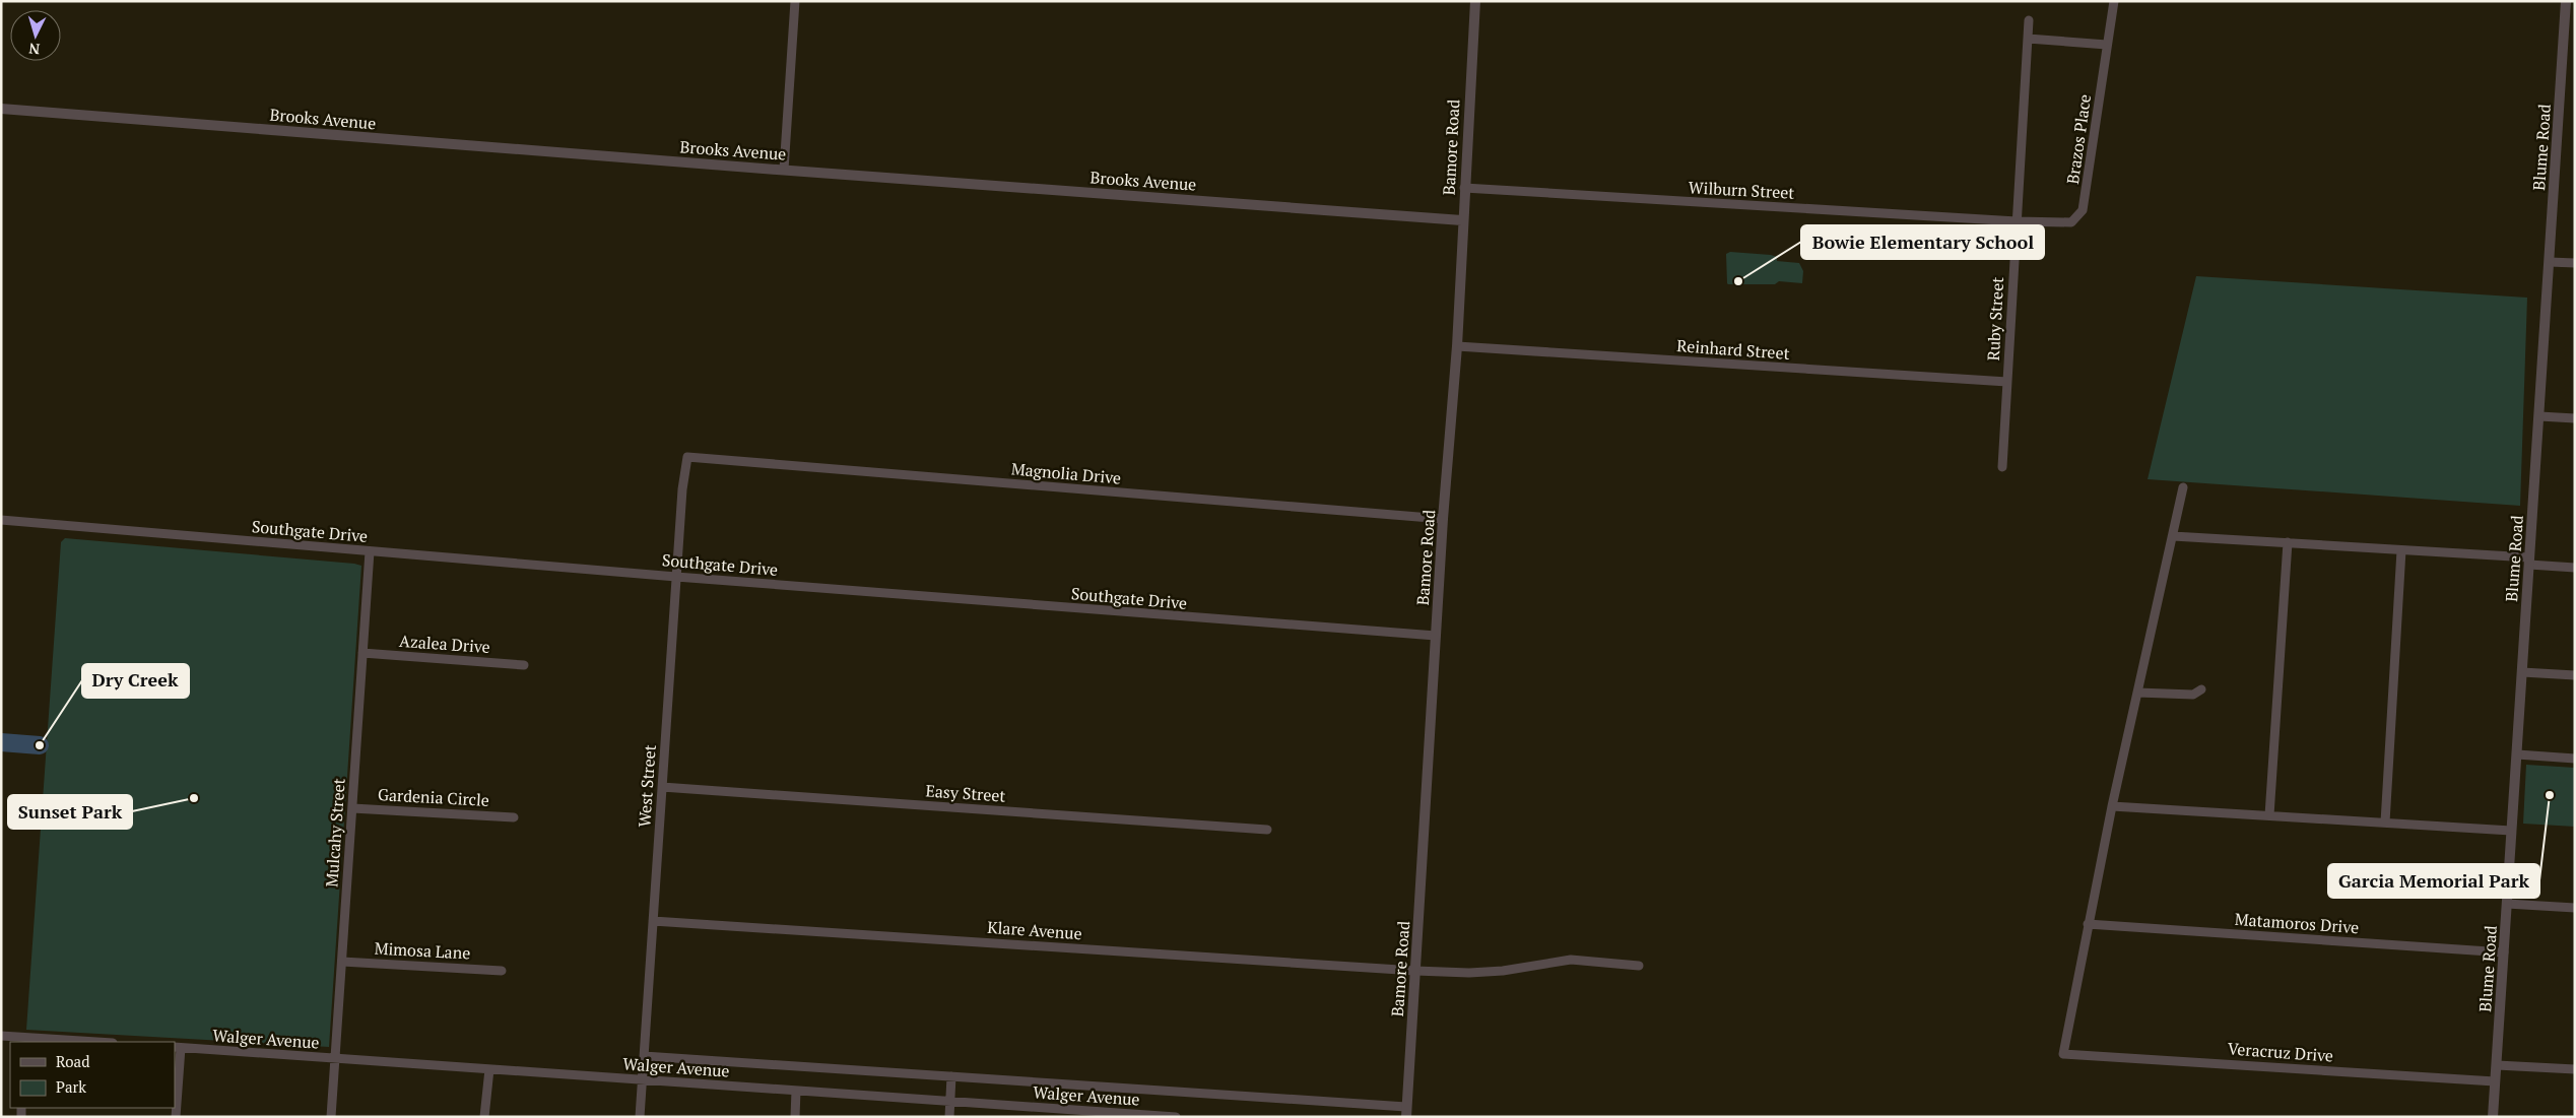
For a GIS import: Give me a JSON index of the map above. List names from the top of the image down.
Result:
{
  "streets": {
    "street": [
      "Brooks Avenue",
      "Brazos Place",
      "Bamore Road",
      "Blume Road",
      "Wilburn Street",
      "Ruby Street",
      "Reinhard Street",
      "Magnolia Drive",
      "Southgate Drive",
      "Azalea Drive",
      "West Street",
      "Easy Street",
      "Gardenia Circle",
      "Mulcahy Street",
      "Matamoros Drive",
      "Klare Avenue",
      "Mimosa Lane",
      "Walger Avenue",
      "Veracruz Drive"
    ]
  },
  "crossings": [
    ["Brooks Avenue", "Bamore Road"],
    ["Brazos Place", "Wilburn Street"],
    ["Brazos Place", "Ruby Street"],
    ["Bamore Road", "Wilburn Street"],
    ["Bamore Road", "Reinhard Street"],
    ["Bamore Road", "Magnolia Drive"],
    ["Bamore Road", "Southgate Drive"],
    ["Bamore Road", "Klare Avenue"],
    ["Bamore Road", "Walger Avenue"],
    ["Blume Road", "Matamoros Drive"],
    ["Blume Road", "Veracruz Drive"],
    ["Wilburn Street", "Ruby Street"],
    ["Ruby Street", "Reinhard Street"],
    ["Magnolia Drive", "West Street"],
    ["Southgate Drive", "West Street"],
    ["Southgate Drive", "Mulcahy Street"],
    ["Azalea Drive", "Mulcahy Street"],
    ["West Street", "Easy Street"],
    ["West Street", "Klare Avenue"],
    ["West Street", "Walger Avenue"],
    ["Gardenia Circle", "Mulcahy Street"],
    ["Mulcahy Street", "Mimosa Lane"],
    ["Mulcahy Street", "Walger Avenue"],
    ["Matamoros Drive", "Veracruz Drive"]
  ],
  "places": [
    "Bowie Elementary School",
    "Dry Creek",
    "Garcia Memorial Park",
    "Sunset Park"
  ],
  "legend": ["Road", "Park"],
  "north": "bottom"
}
